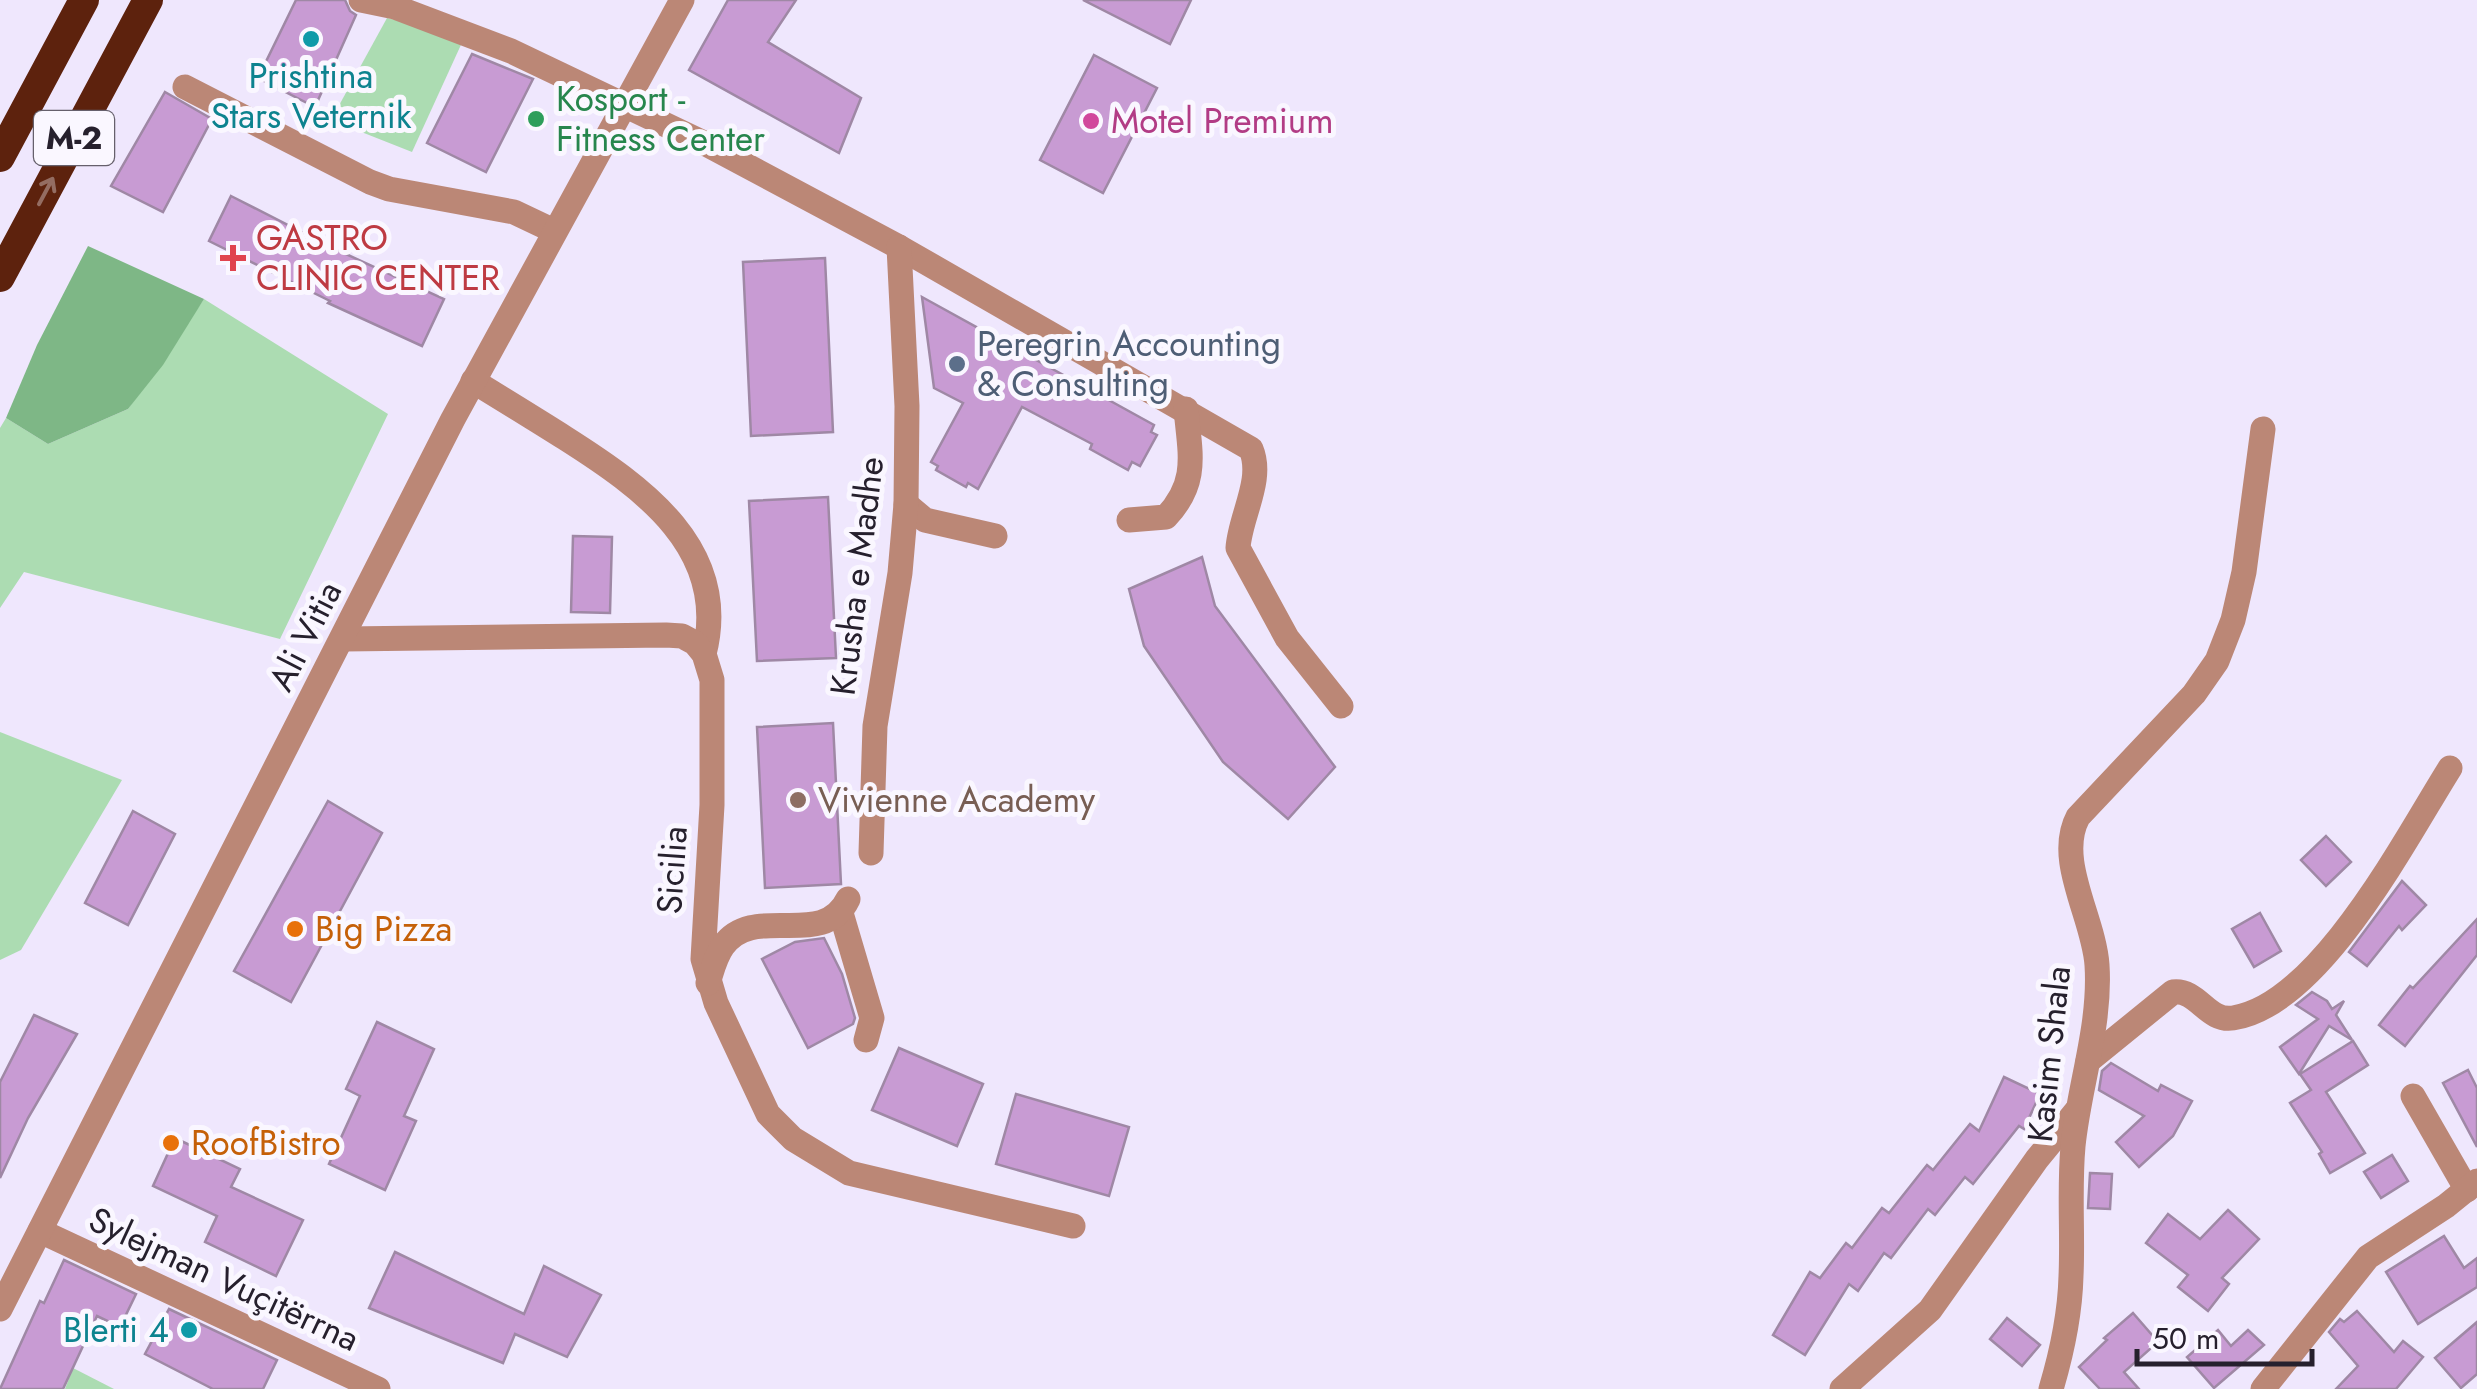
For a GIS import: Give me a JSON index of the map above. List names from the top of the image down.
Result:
{
  "streets": {
    "highway": ["M-2"],
    "street": [
      "Krusha e Madhe",
      "Ali Vitia",
      "Sicilia",
      "Kasim Shala",
      "Sylejman Vuçitërrna"
    ]
  },
  "crossings": [
    ["Ali Vitia", "Sicilia"],
    ["Ali Vitia", "Sylejman Vuçitërrna"]
  ],
  "places": {
    "other": [
      "Prishtina Stars Veternik",
      "Kosport - Fitness Center",
      "Motel Premium",
      "Peregrin Accounting & Consulting",
      "Vivienne Academy",
      "Big Pizza",
      "RoofBistro",
      "Blerti 4"
    ],
    "health": ["GASTRO CLINIC CENTER"]
  },
  "scale_bar": "50 m"
}
